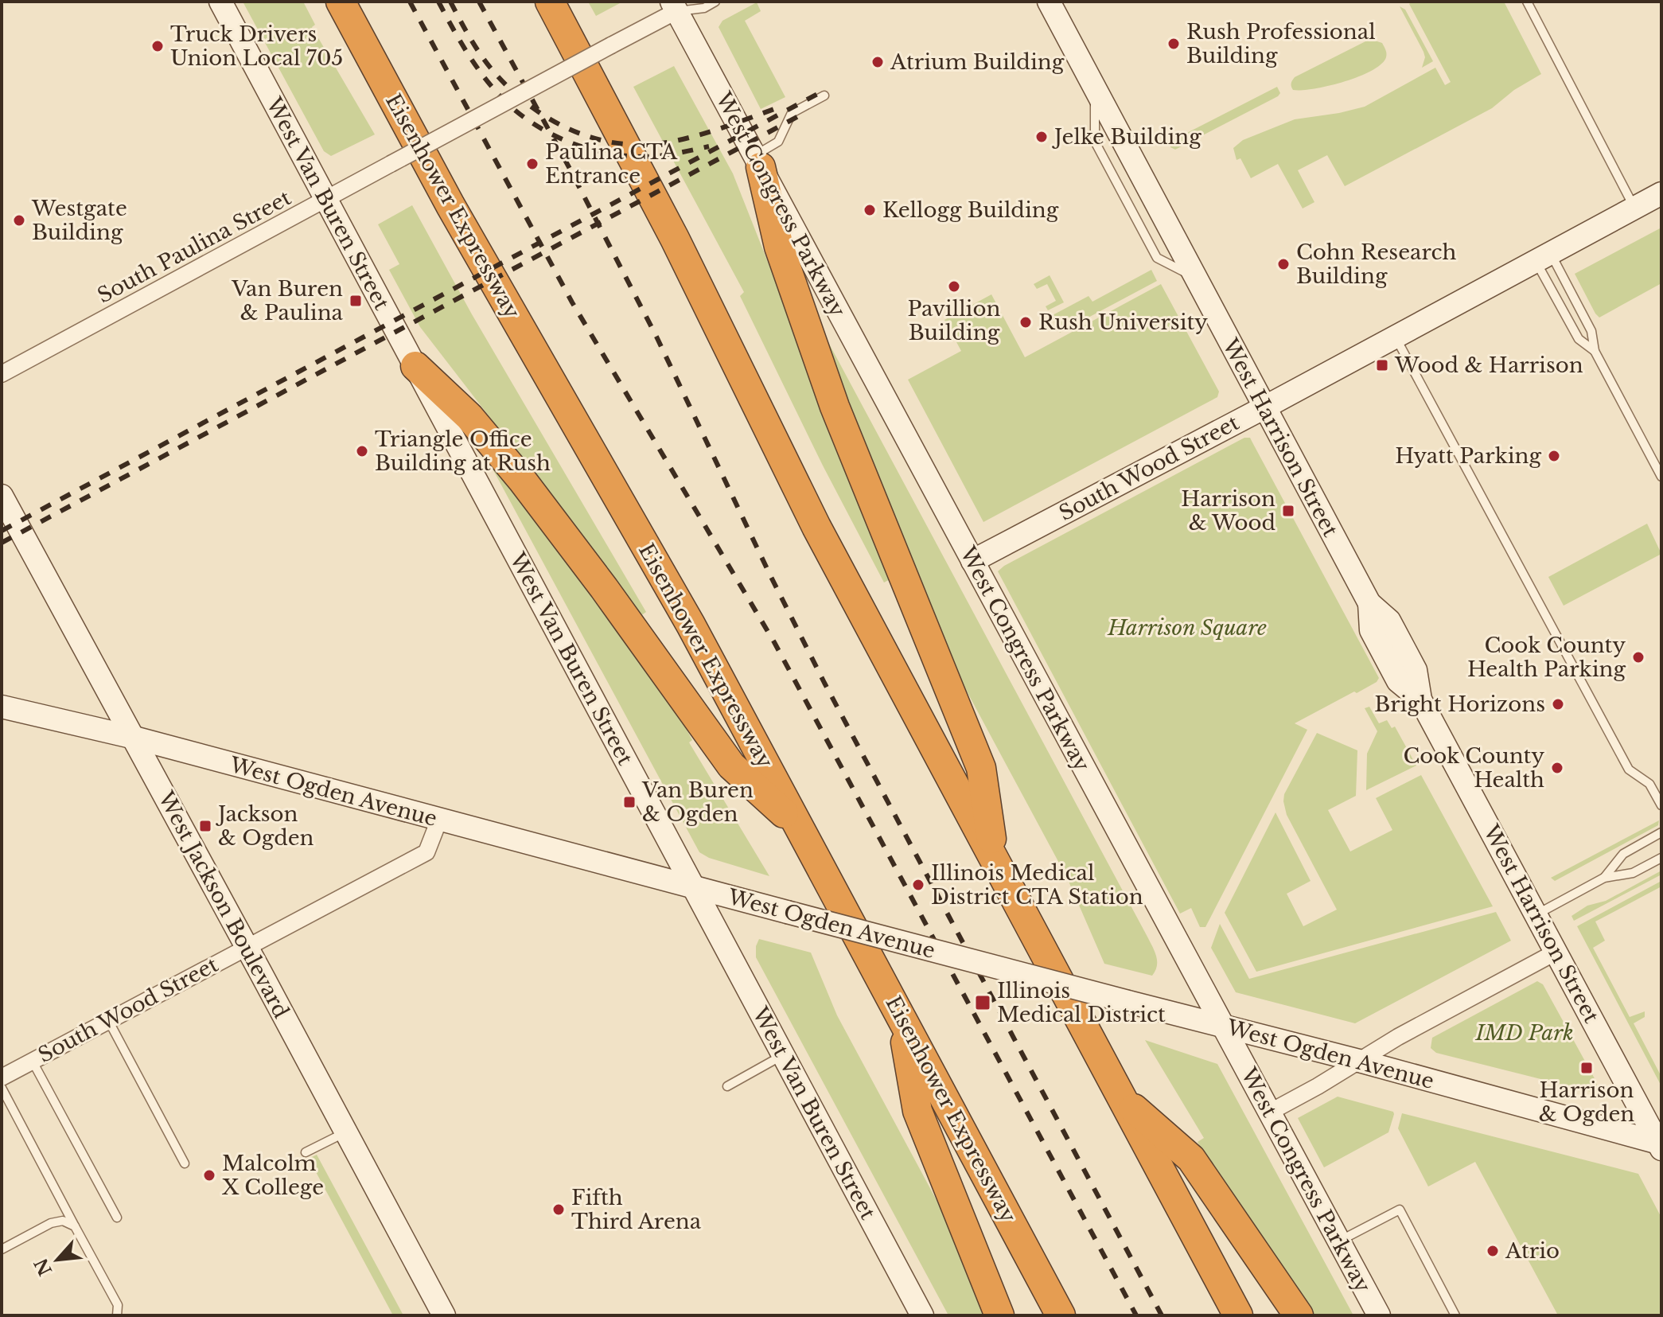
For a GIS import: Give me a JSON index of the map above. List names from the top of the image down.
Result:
{
  "streets": {
    "highway": ["Eisenhower Expressway"],
    "street": [
      "West Van Buren Street",
      "West Congress Parkway",
      "South Paulina Street",
      "West Harrison Street",
      "South Wood Street",
      "West Ogden Avenue",
      "West Jackson Boulevard"
    ]
  },
  "crossings": [
    ["West Van Buren Street", "South Paulina Street"],
    ["West Van Buren Street", "West Ogden Avenue"],
    ["West Congress Parkway", "South Paulina Street"],
    ["West Congress Parkway", "South Wood Street"],
    ["West Congress Parkway", "West Ogden Avenue"],
    ["West Harrison Street", "South Wood Street"],
    ["West Harrison Street", "West Ogden Avenue"],
    ["South Wood Street", "West Ogden Avenue"],
    ["South Wood Street", "West Jackson Boulevard"],
    ["West Ogden Avenue", "West Jackson Boulevard"]
  ],
  "parks": ["Harrison Square", "IMD Park"],
  "places": {
    "other": [
      "Rush Professional Building",
      "Truck Drivers Union Local 705",
      "Atrium Building",
      "Jelke Building",
      "Paulina CTA Entrance",
      "Kellogg Building",
      "Westgate Building",
      "Cohn Research Building",
      "Pavillion Building",
      "Rush University",
      "Triangle Office Building at Rush",
      "Hyatt Parking",
      "Cook County Health Parking",
      "Bright Horizons",
      "Cook County Health",
      "Illinois Medical District CTA Station",
      "Malcolm X College",
      "Fifth Third Arena",
      "Atrio"
    ],
    "transit": [
      "Van Buren & Paulina",
      "Wood & Harrison",
      "Harrison & Wood",
      "Van Buren & Ogden",
      "Jackson & Ogden",
      "Illinois Medical District",
      "Harrison & Ogden"
    ]
  },
  "north": "bottom left"
}
